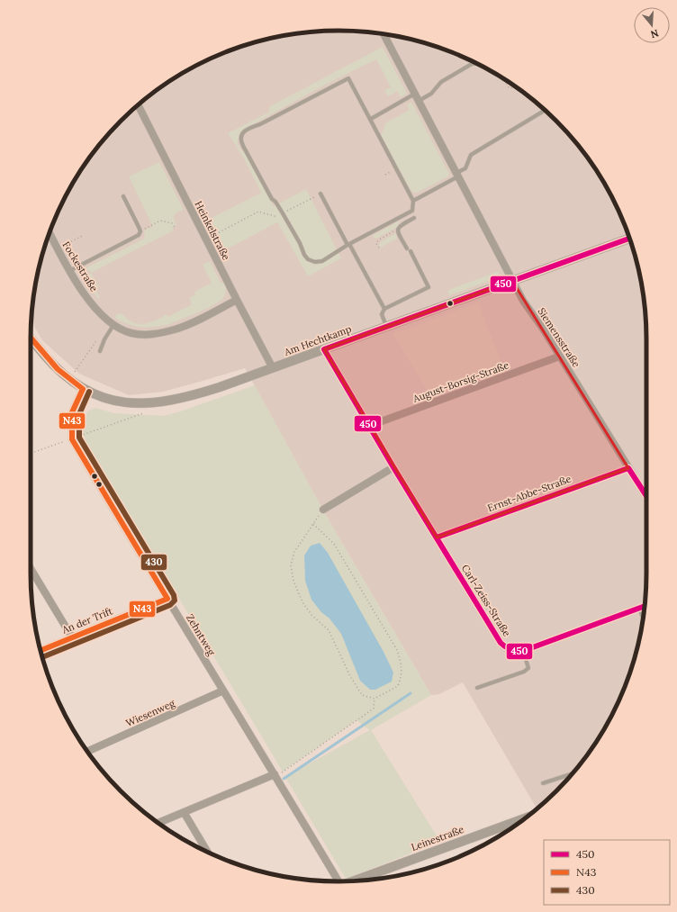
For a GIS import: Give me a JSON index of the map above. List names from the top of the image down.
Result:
{
  "streets": {
    "street": [
      "Heinkelstraße",
      "Fockestraße",
      "Siemensstraße",
      "Am Hechtkamp",
      "August-Borsig-Straße",
      "Ernst-Abbe-Straße",
      "Carl-Zeiss-Straße",
      "An der Trift",
      "Zehntweg",
      "Wiesenweg",
      "Leinestraße"
    ]
  },
  "crossings": [
    ["Heinkelstraße", "Fockestraße"],
    ["Heinkelstraße", "Am Hechtkamp"],
    ["Siemensstraße", "Am Hechtkamp"],
    ["Siemensstraße", "August-Borsig-Straße"],
    ["Siemensstraße", "Ernst-Abbe-Straße"],
    ["Am Hechtkamp", "Carl-Zeiss-Straße"],
    ["August-Borsig-Straße", "Carl-Zeiss-Straße"],
    ["Ernst-Abbe-Straße", "Carl-Zeiss-Straße"],
    ["An der Trift", "Zehntweg"],
    ["Zehntweg", "Wiesenweg"]
  ],
  "lines": ["transit line 450", "transit line N43", "transit line 430"],
  "legend": ["450", "N43", "430"],
  "north": "bottom"
}
